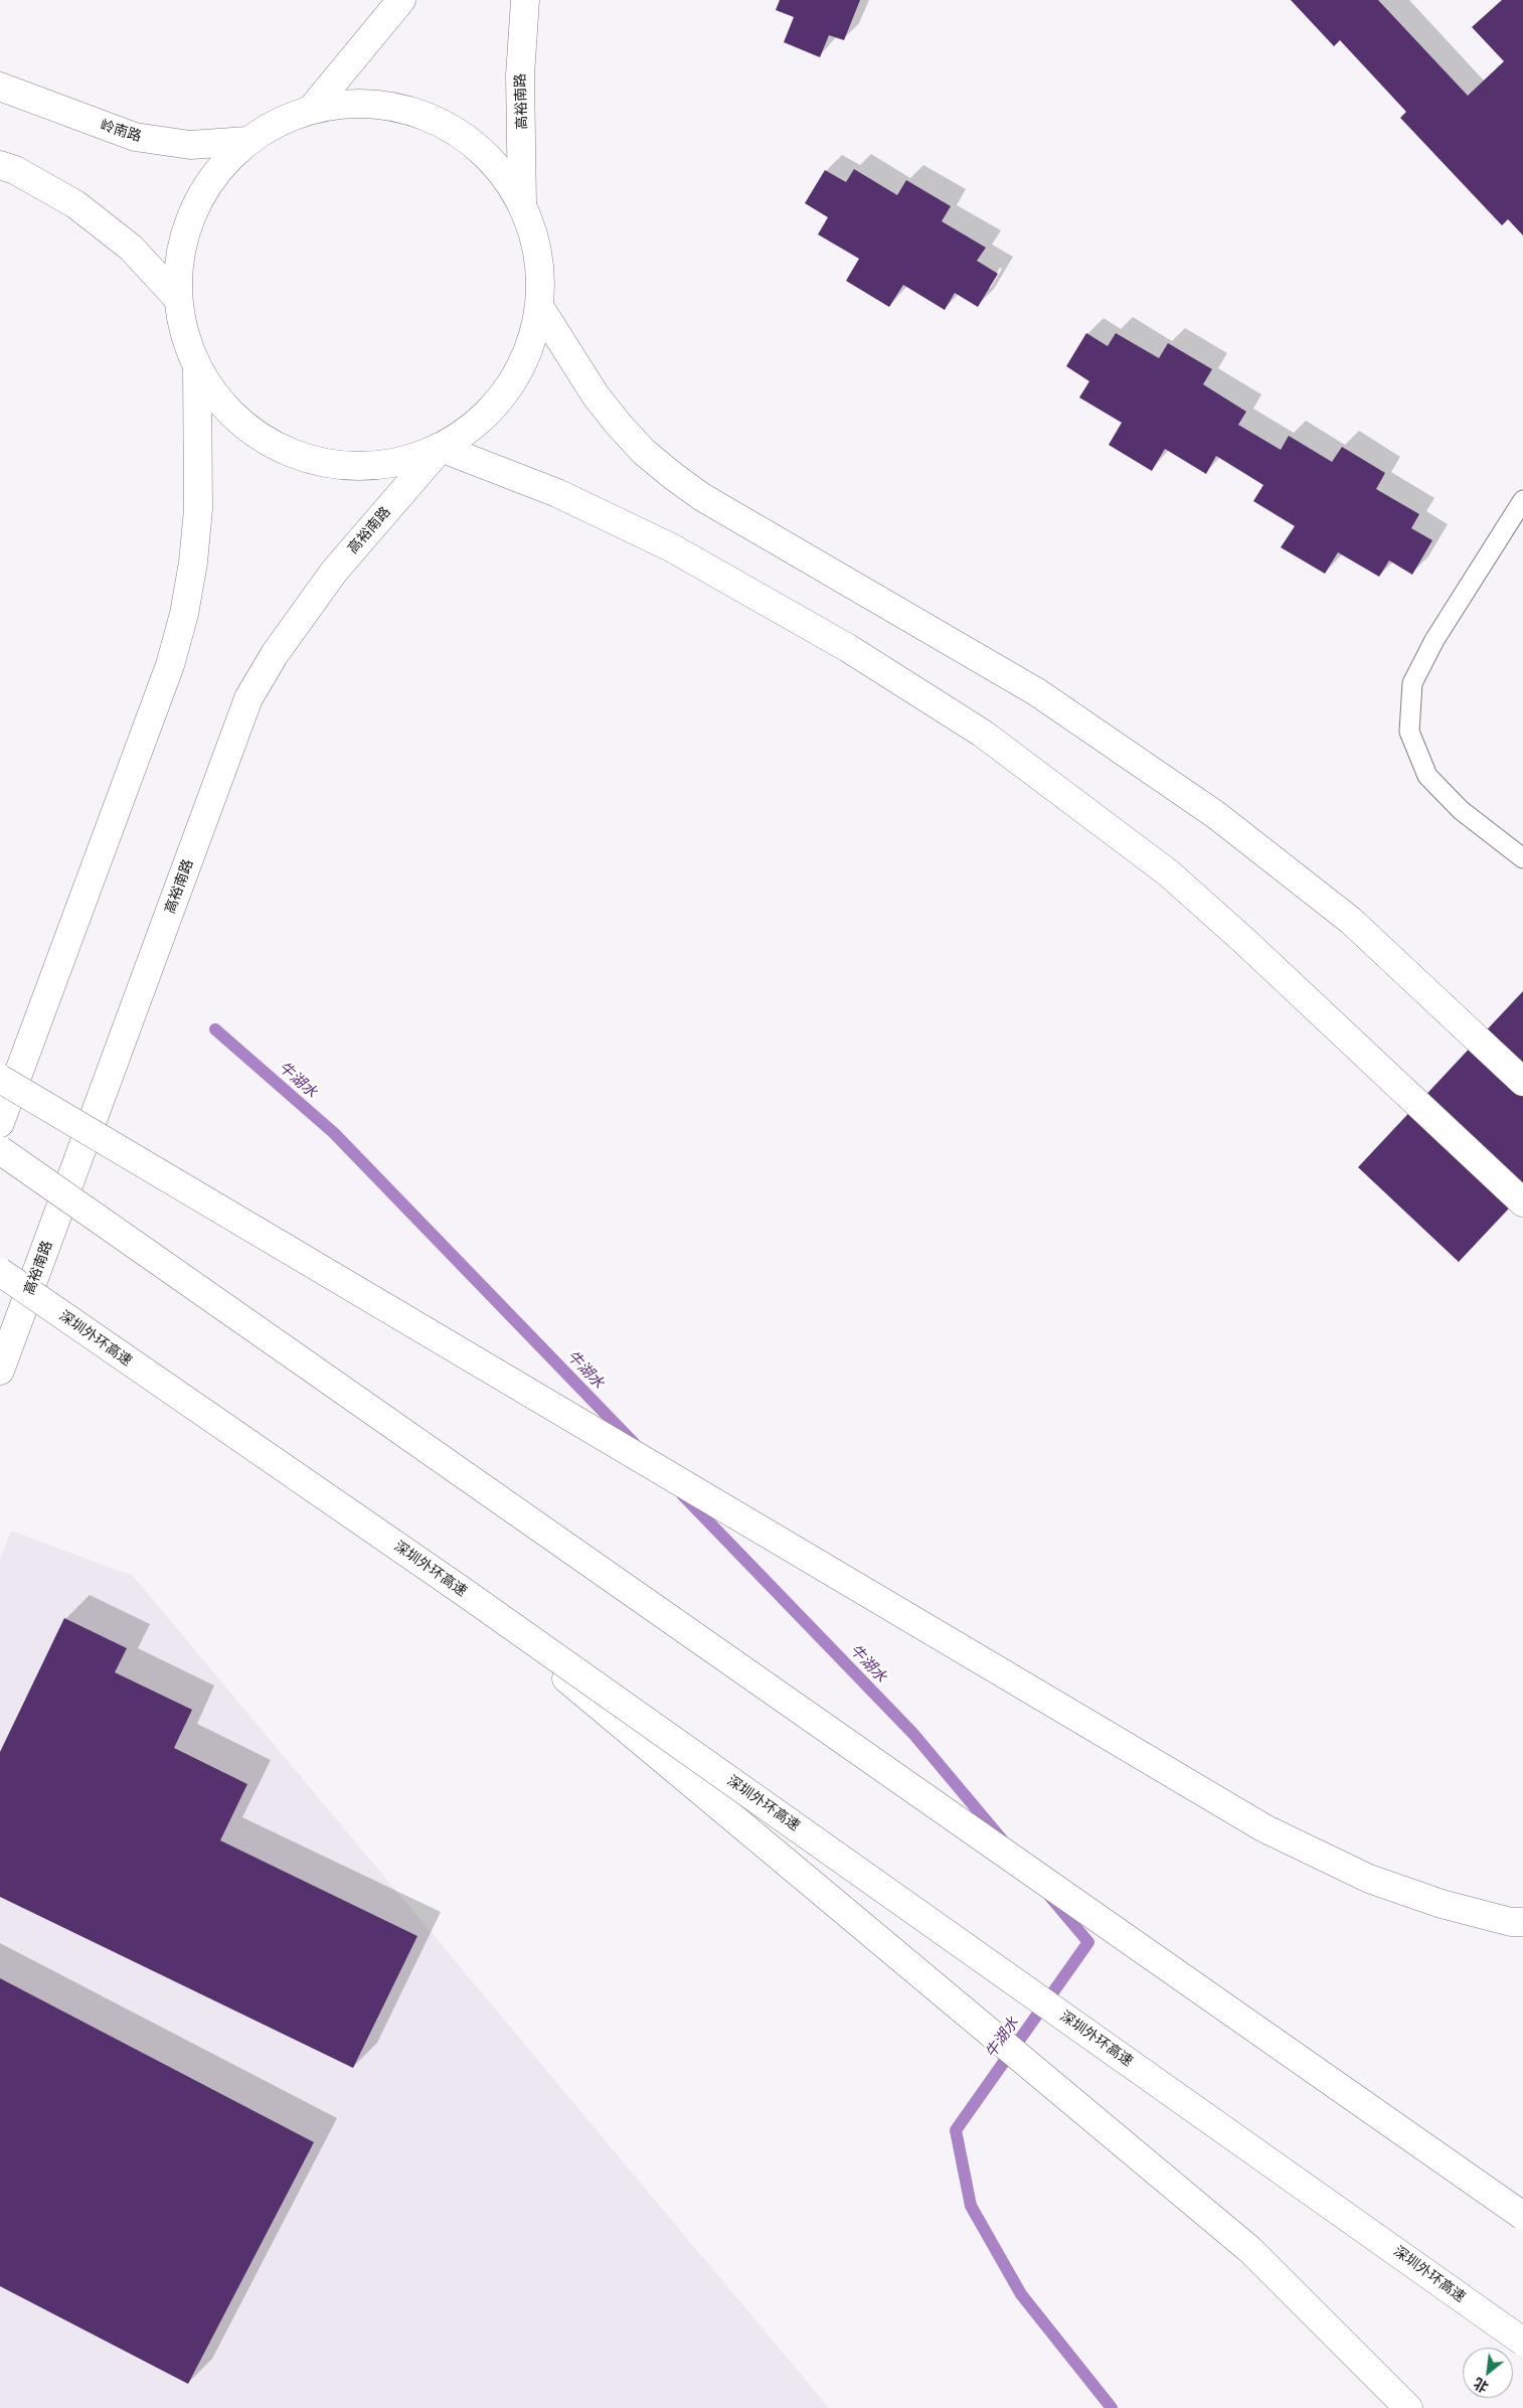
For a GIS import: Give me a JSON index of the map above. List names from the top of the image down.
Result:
{
  "streets": {
    "main road": ["高裕南路", "岭南路", "深圳外环高速"]
  },
  "water": ["牛湖水"],
  "north": "bottom left"
}
